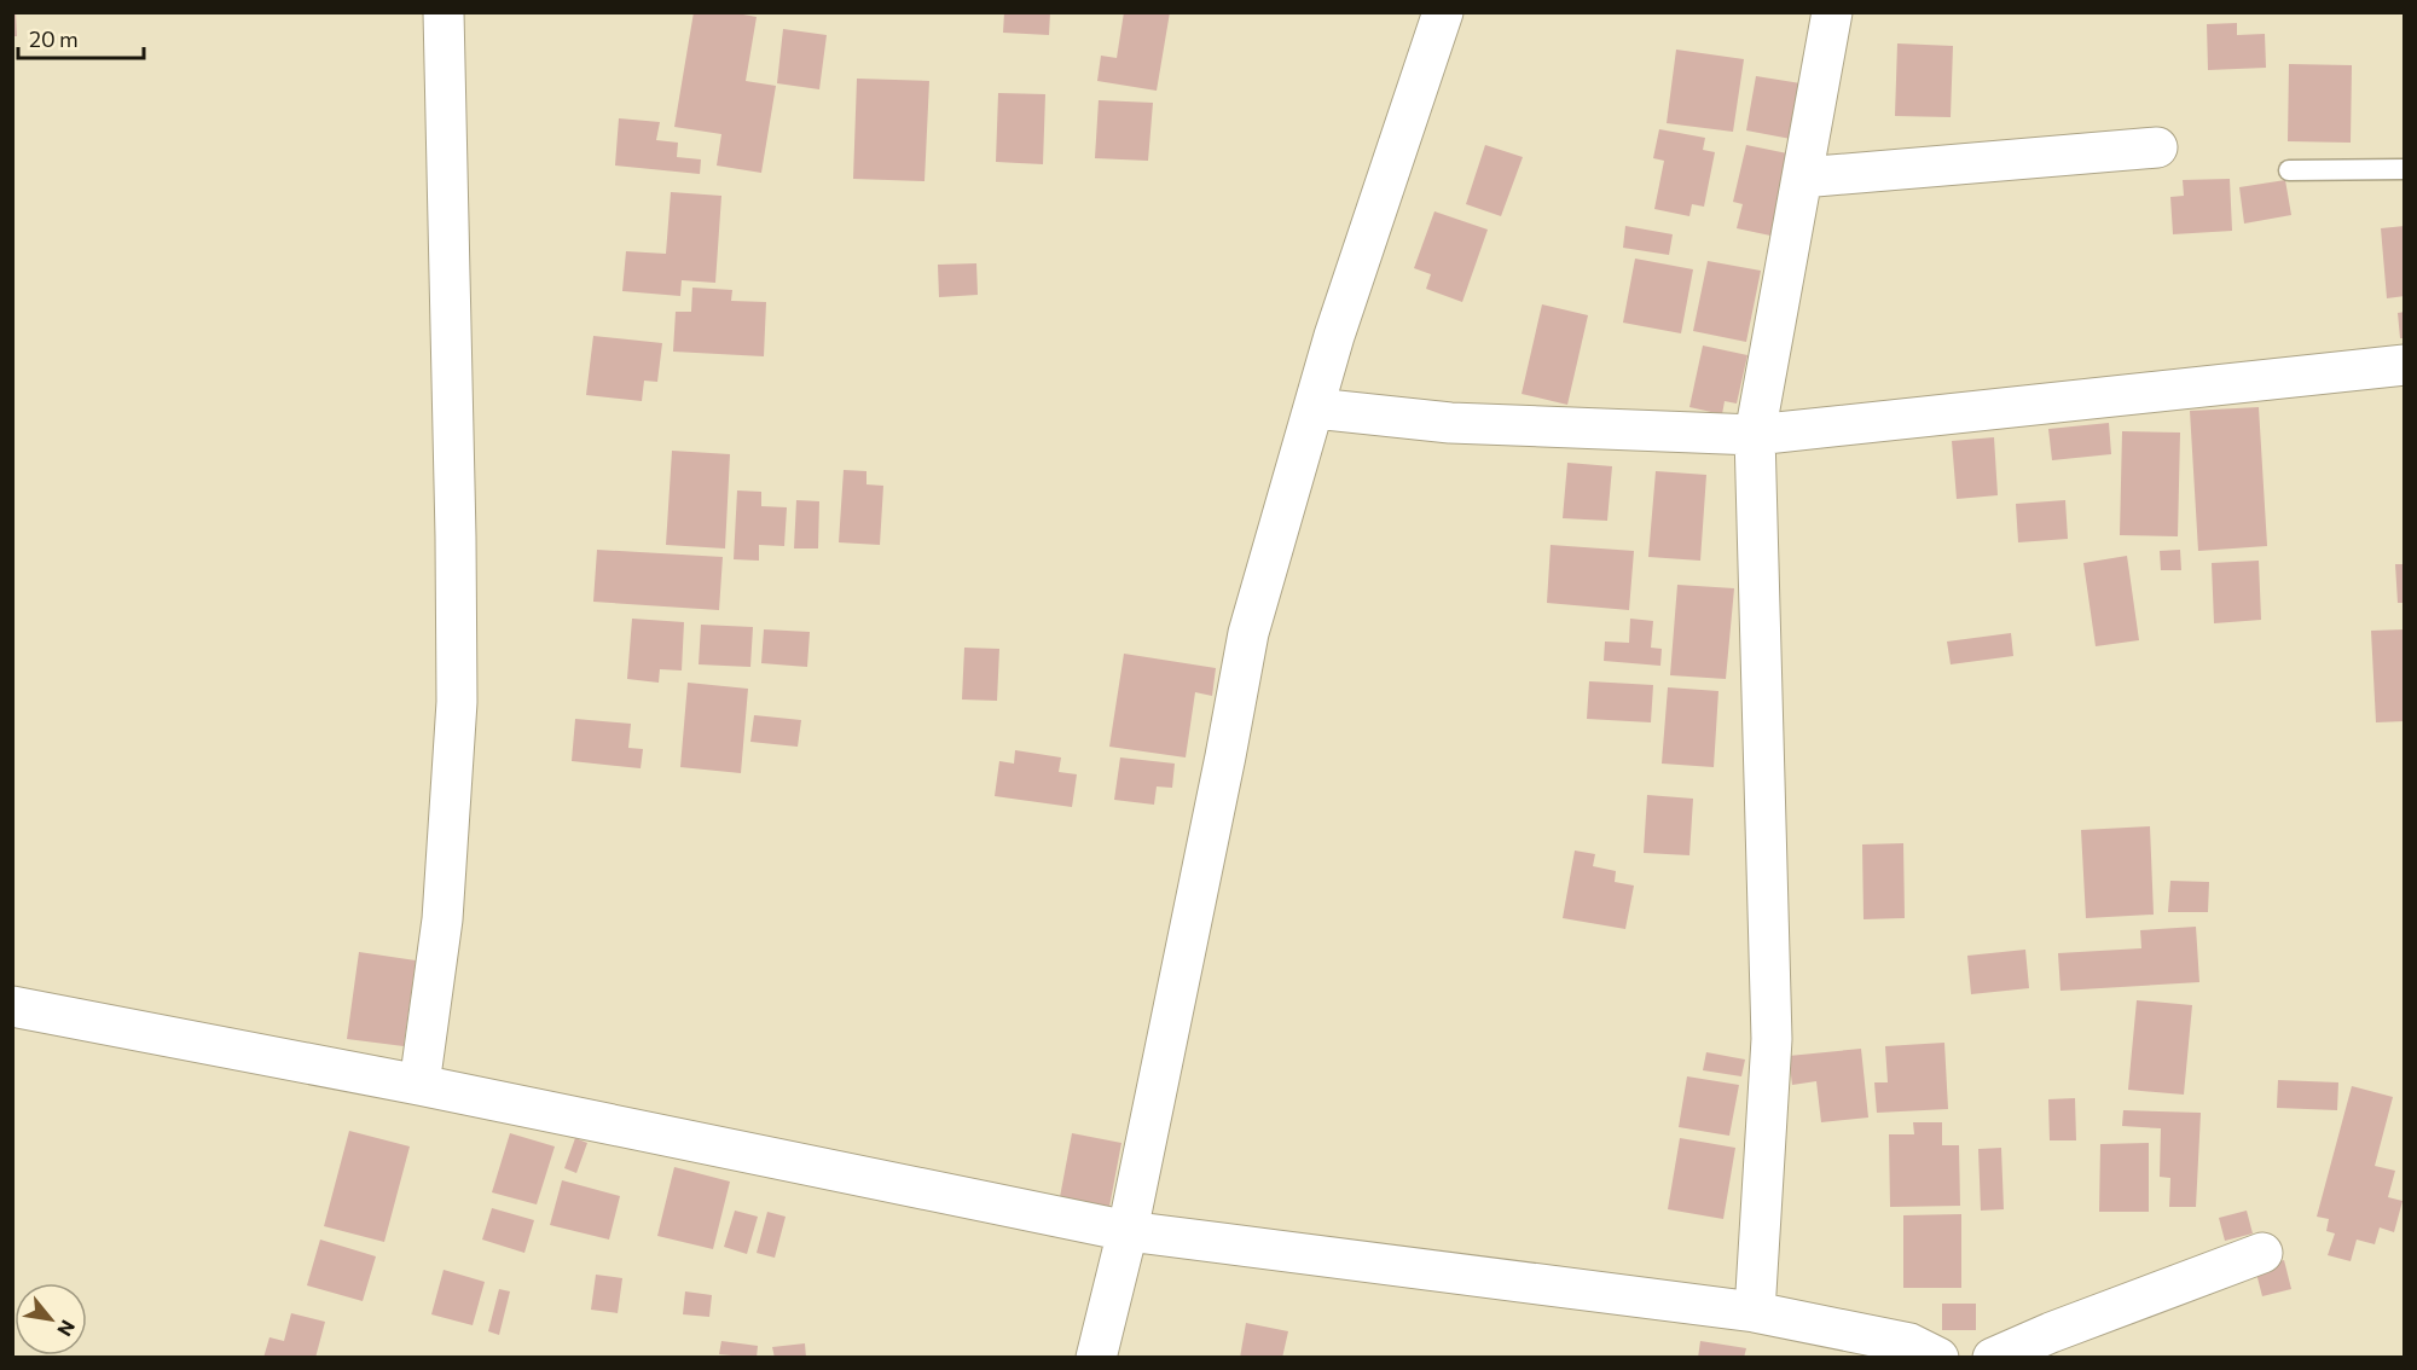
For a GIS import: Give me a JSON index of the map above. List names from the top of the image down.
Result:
{
  "scale_bar": "20 m",
  "north": "bottom right"
}
